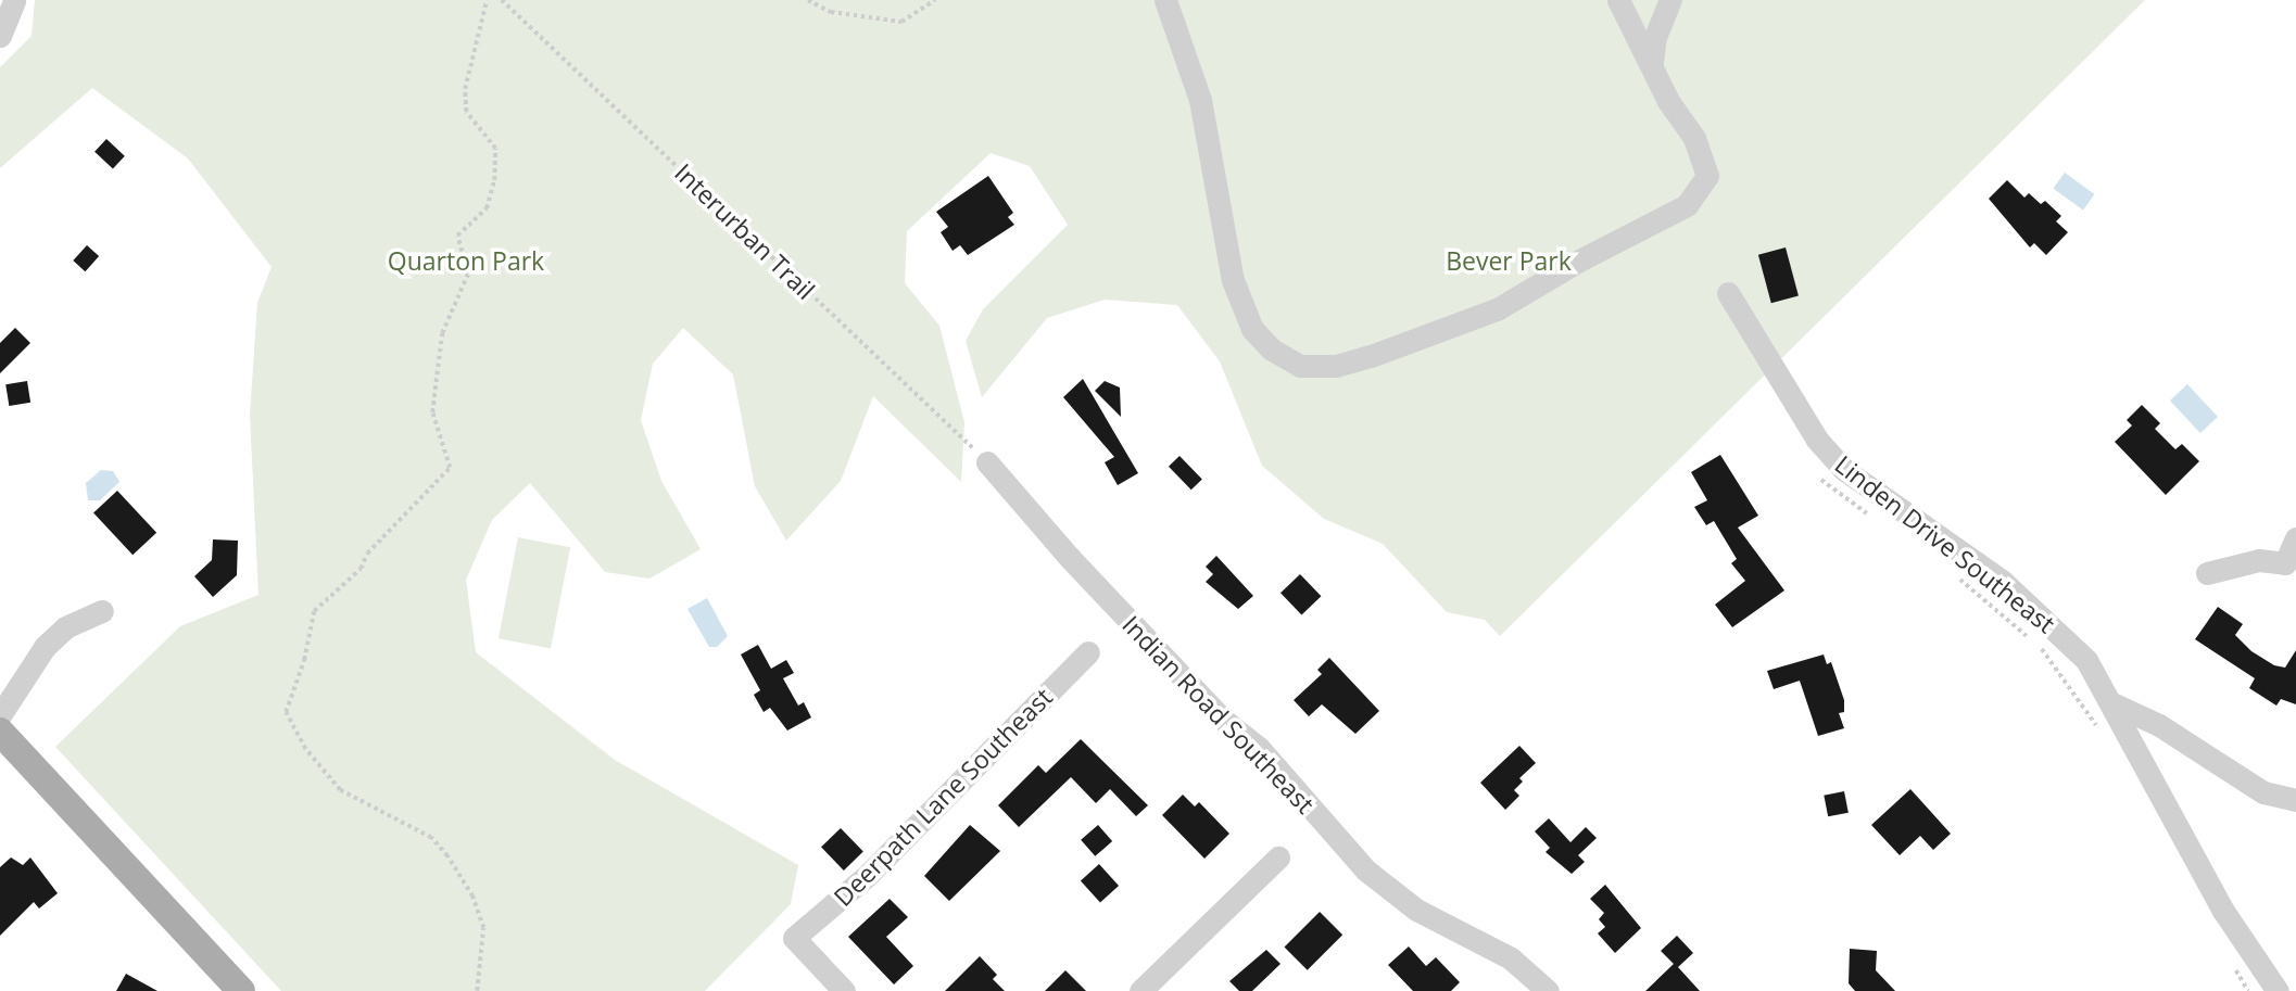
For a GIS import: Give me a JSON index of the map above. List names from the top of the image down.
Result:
{
  "streets": {
    "street": ["Linden Drive Southeast", "Indian Road Southeast", "Deerpath Lane Southeast"],
    "path": ["Interurban Trail"]
  },
  "crossings": [
    ["Interurban Trail", "Indian Road Southeast"]
  ],
  "parks": ["Quarton Park", "Bever Park"]
}
